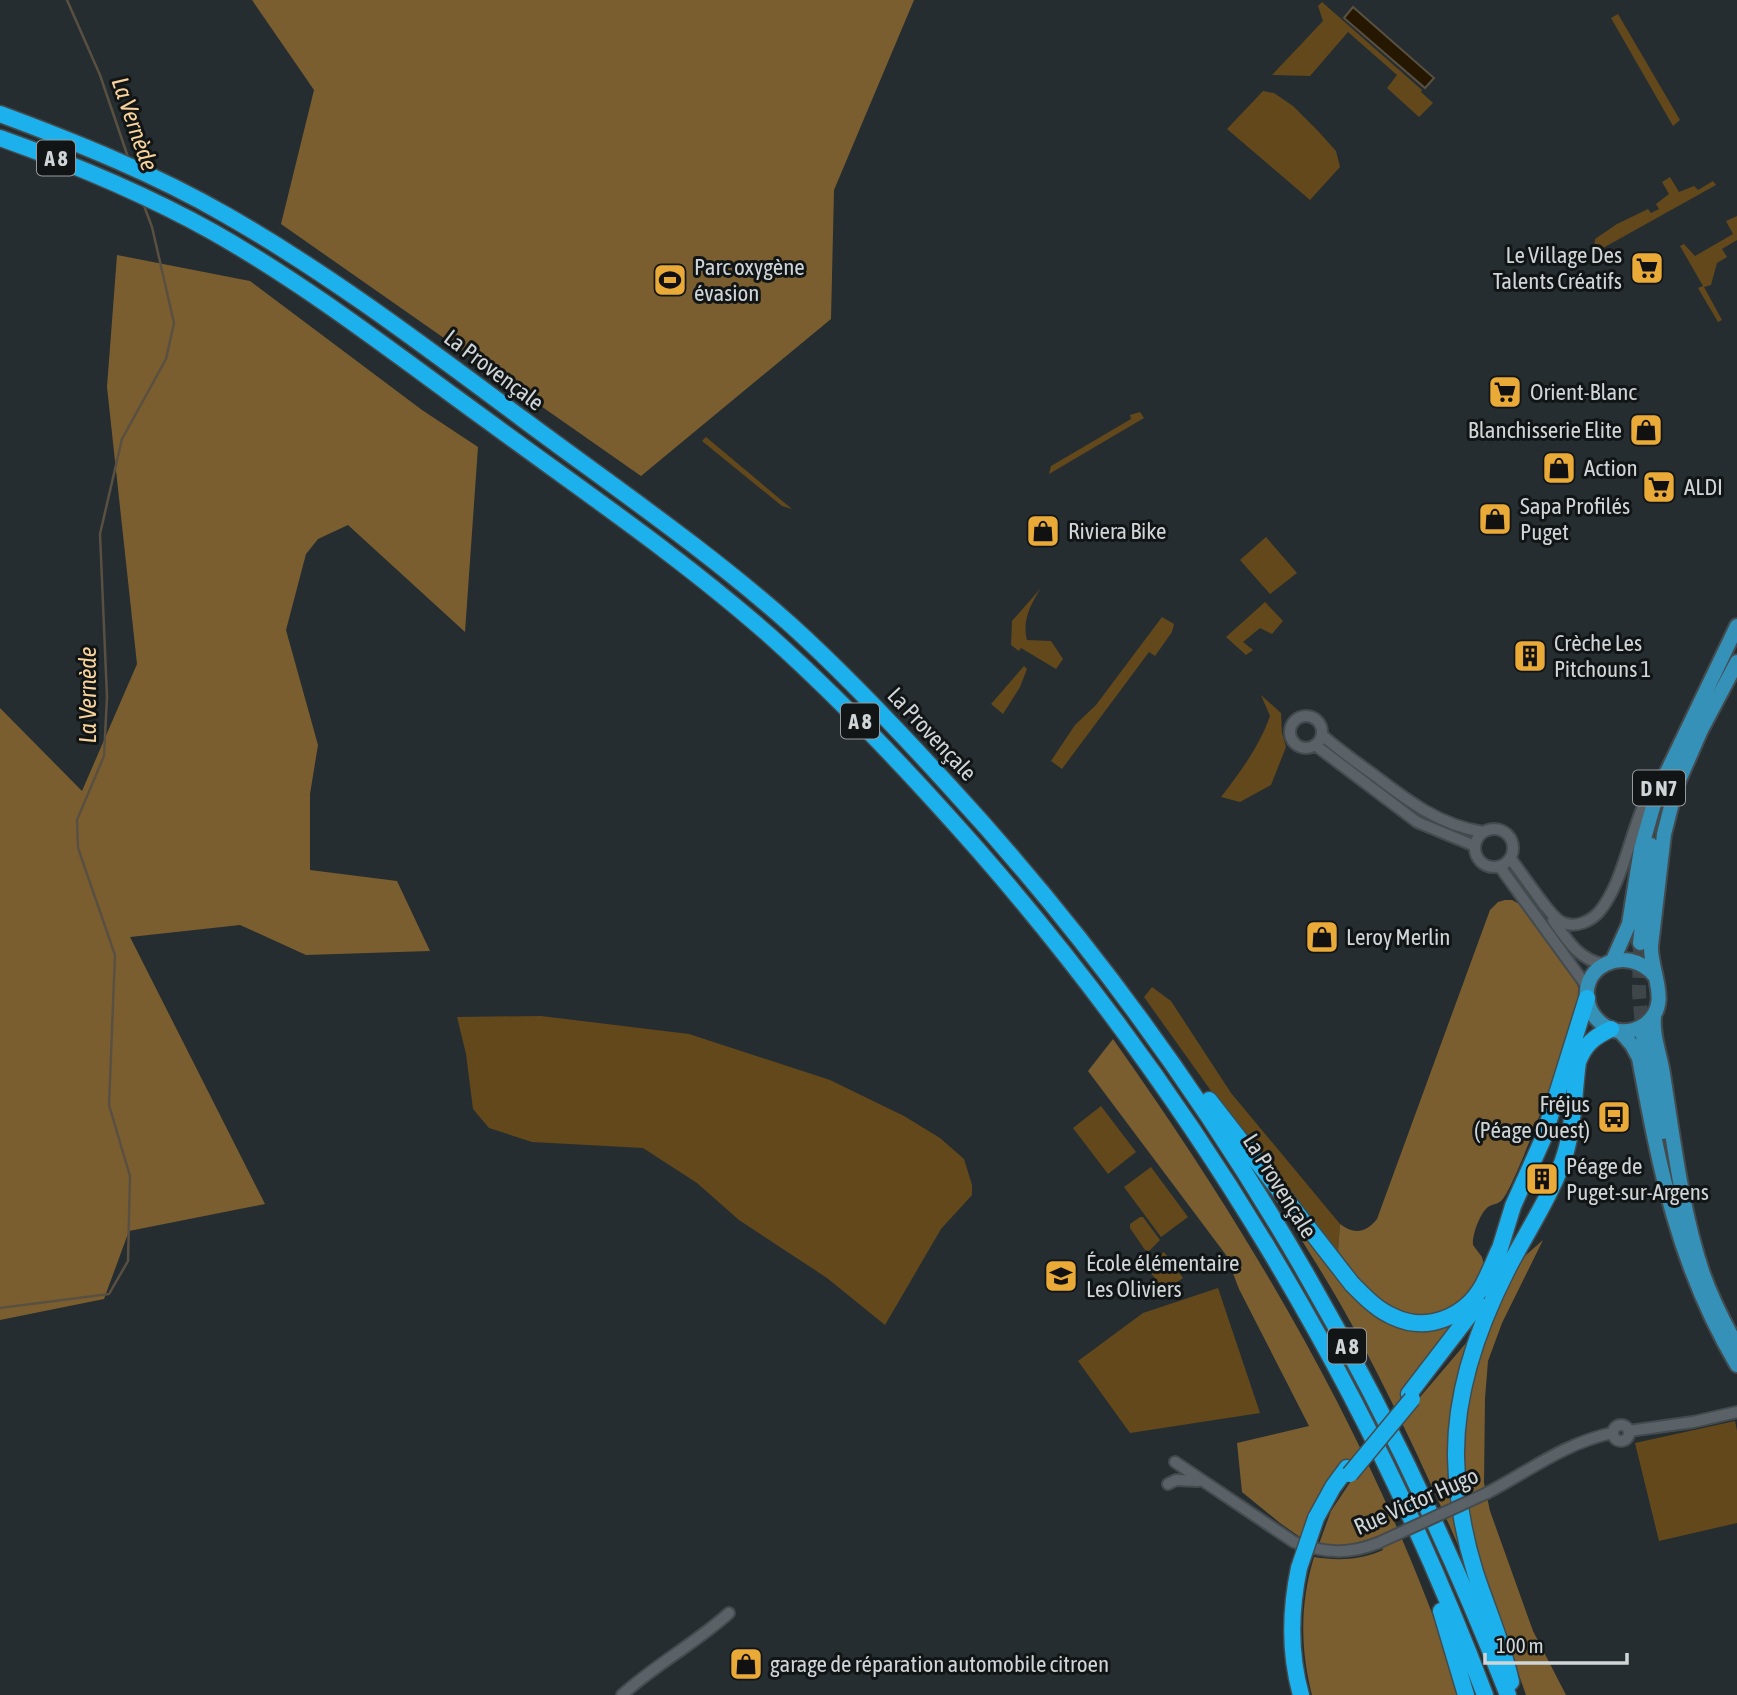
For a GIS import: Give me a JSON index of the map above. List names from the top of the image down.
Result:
{
  "streets": {
    "highway": ["A 8", "La Provençale"],
    "main road": ["D N7"],
    "street": ["Rue Victor Hugo"]
  },
  "water": ["La Vernède"],
  "places": {
    "supermarket": ["Le Village Des Talents Créatifs", "Orient-Blanc", "ALDI"],
    "sports": ["Parc oxygène évasion"],
    "shop": [
      "Blanchisserie Elite",
      "Action",
      "Sapa Profilés Puget",
      "Riviera Bike",
      "Leroy Merlin",
      "garage de réparation automobile citroen"
    ],
    "building": ["Crèche Les Pitchouns 1", "Péage de Puget-sur-Argens"],
    "bus stop": ["Fréjus (Péage Ouest)"],
    "school or university": ["École élémentaire Les Oliviers"]
  },
  "scale_bar": "100 m"
}
